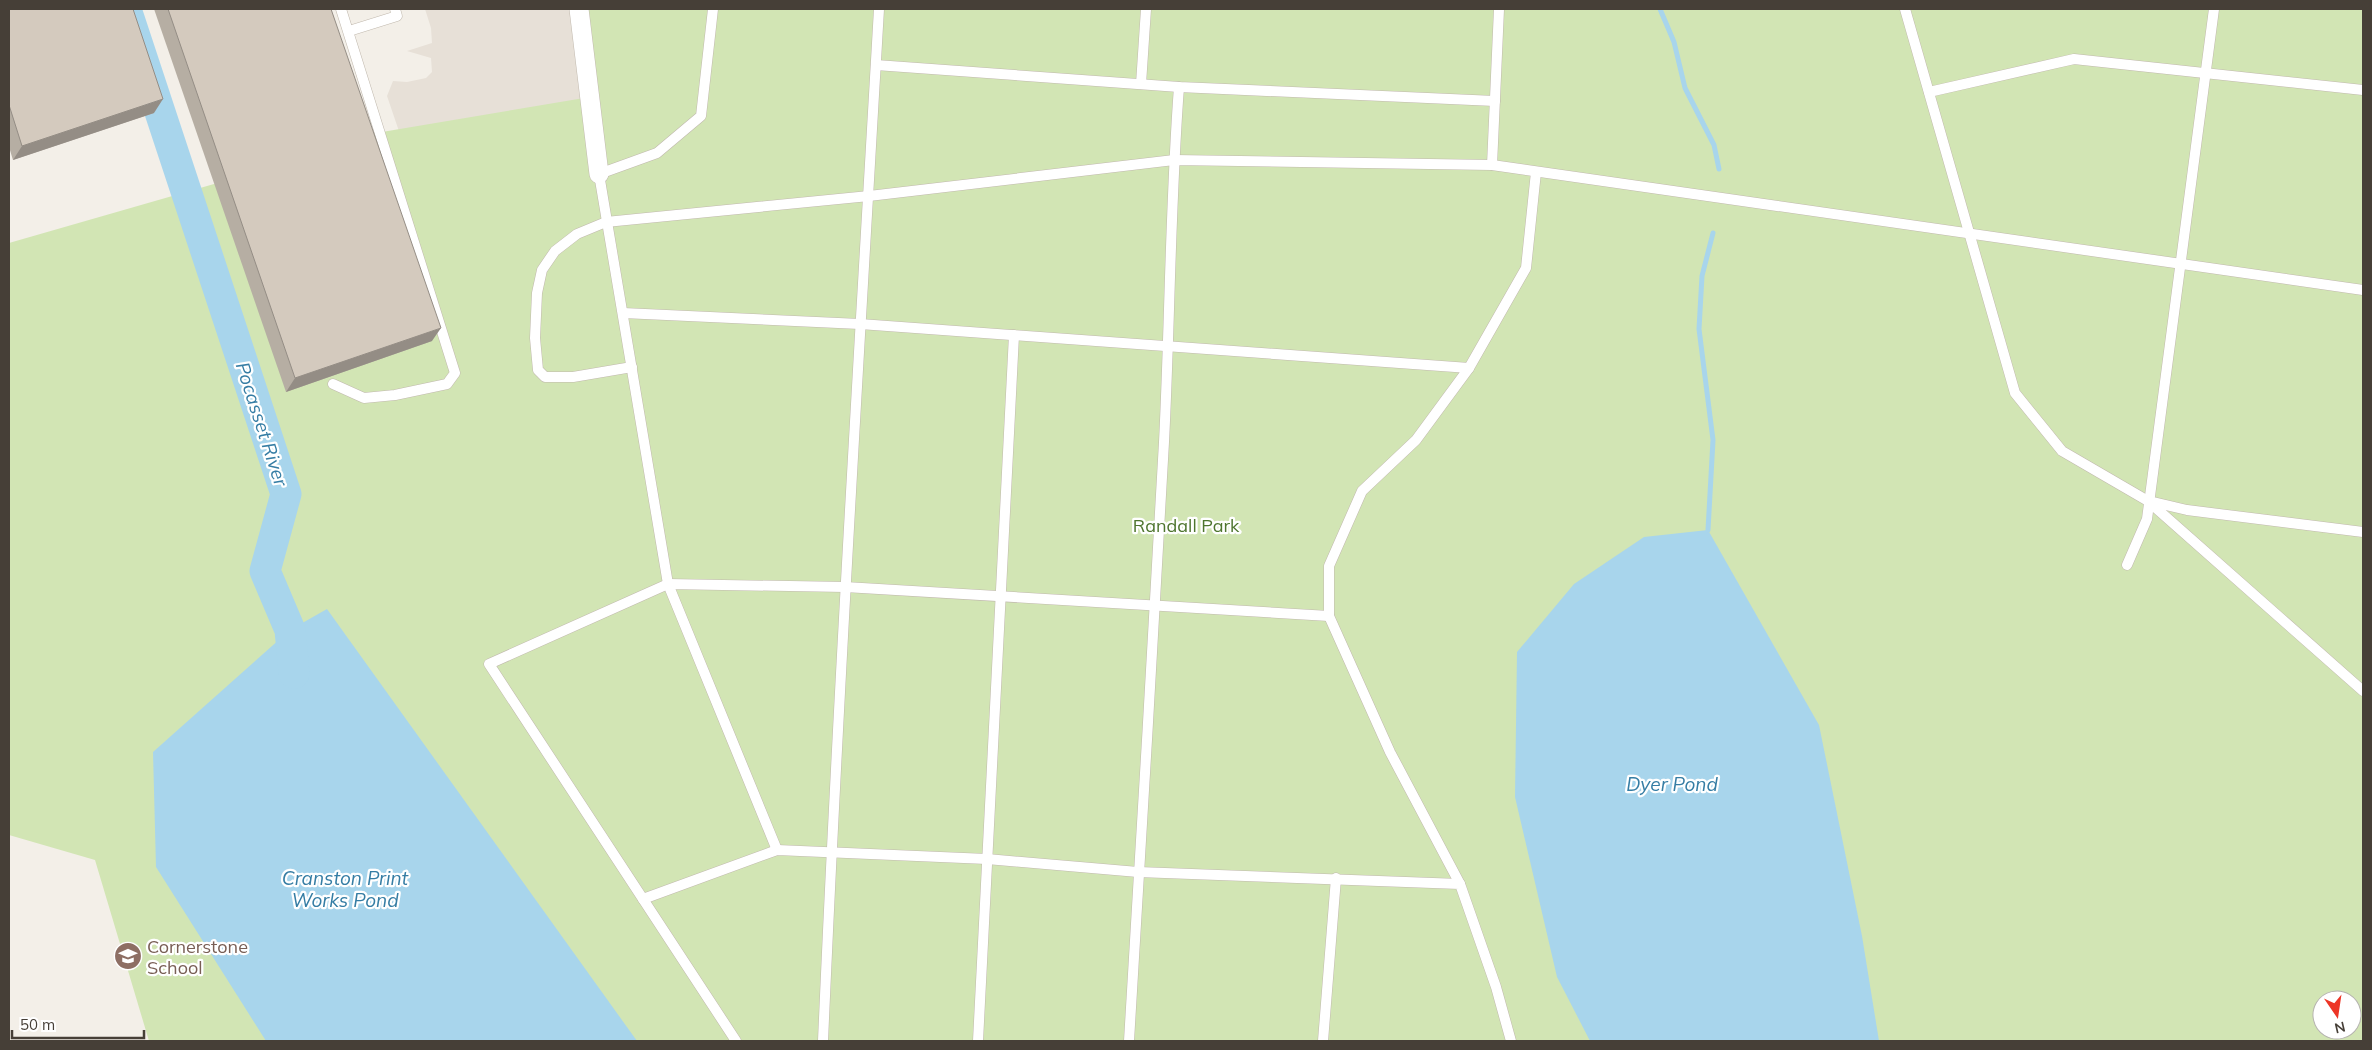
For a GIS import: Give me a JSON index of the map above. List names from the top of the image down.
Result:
{
  "water": ["Pocasset River", "Dyer Pond", "Cranston Print Works Pond"],
  "parks": ["Randall Park"],
  "places": {
    "school or university": ["Cornerstone School"]
  },
  "scale_bar": "50 m",
  "north": "bottom"
}
